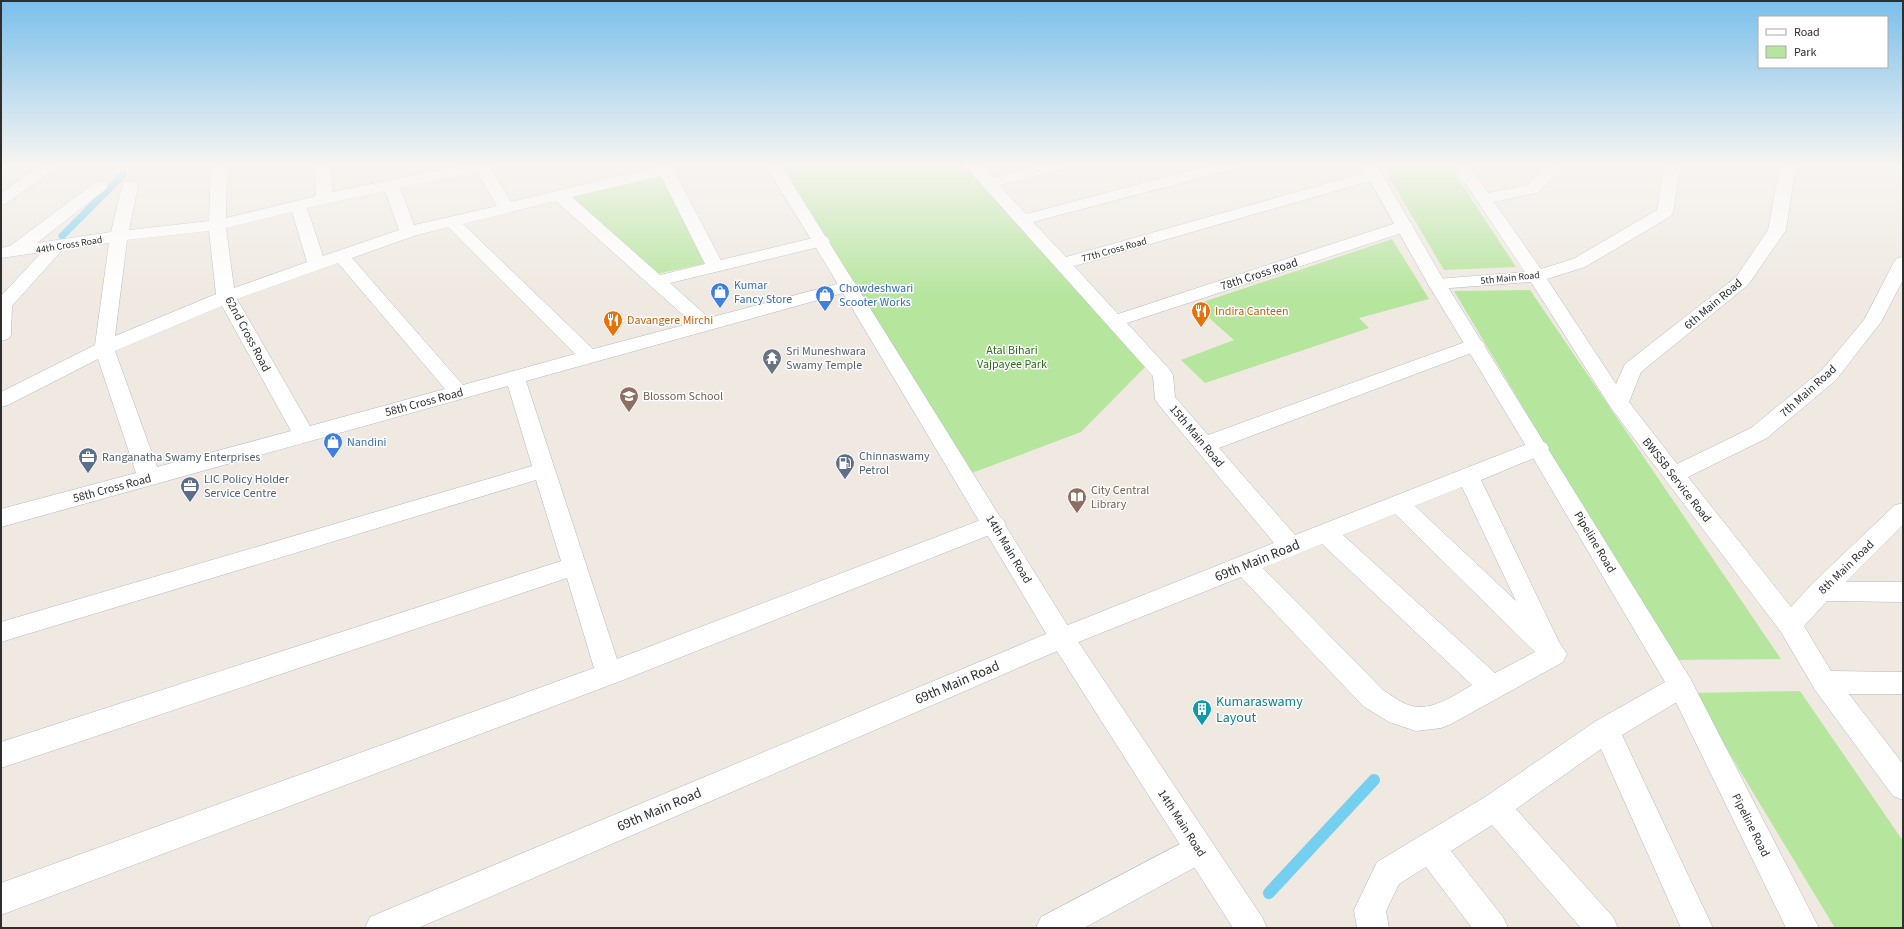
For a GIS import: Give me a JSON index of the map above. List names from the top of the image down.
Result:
{
  "streets": {
    "street": [
      "44th Cross Road",
      "77th Cross Road",
      "78th Cross Road",
      "5th Main Road",
      "6th Main Road",
      "62nd Cross Road",
      "7th Main Road",
      "58th Cross Road",
      "15th Main Road",
      "BWSSB Service Road",
      "Pipeline Road",
      "14th Main Road",
      "69th Main Road",
      "8th Main Road"
    ]
  },
  "crossings": [
    ["44th Cross Road", "62nd Cross Road"],
    ["77th Cross Road", "15th Main Road"],
    ["78th Cross Road", "15th Main Road"],
    ["78th Cross Road", "Pipeline Road"],
    ["5th Main Road", "BWSSB Service Road"],
    ["5th Main Road", "Pipeline Road"],
    ["6th Main Road", "BWSSB Service Road"],
    ["62nd Cross Road", "58th Cross Road"],
    ["7th Main Road", "BWSSB Service Road"],
    ["58th Cross Road", "14th Main Road"],
    ["15th Main Road", "69th Main Road"],
    ["BWSSB Service Road", "8th Main Road"],
    ["Pipeline Road", "69th Main Road"],
    ["14th Main Road", "69th Main Road"]
  ],
  "parks": ["Atal Bihari Vajpayee Park"],
  "places": {
    "shop": ["Kumar Fancy Store", "Chowdeshwari Scooter Works", "Nandini"],
    "restaurant": ["Indira Canteen", "Davangere Mirchi"],
    "temple": ["Sri Muneshwara Swamy Temple"],
    "school or university": ["Blossom School"],
    "office": ["Ranganatha Swamy Enterprises", "LIC Policy Holder Service Centre"],
    "fuel station": ["Chinnaswamy Petrol"],
    "library": ["City Central Library"],
    "building": ["Kumaraswamy Layout"]
  },
  "legend": ["Road", "Park"]
}
